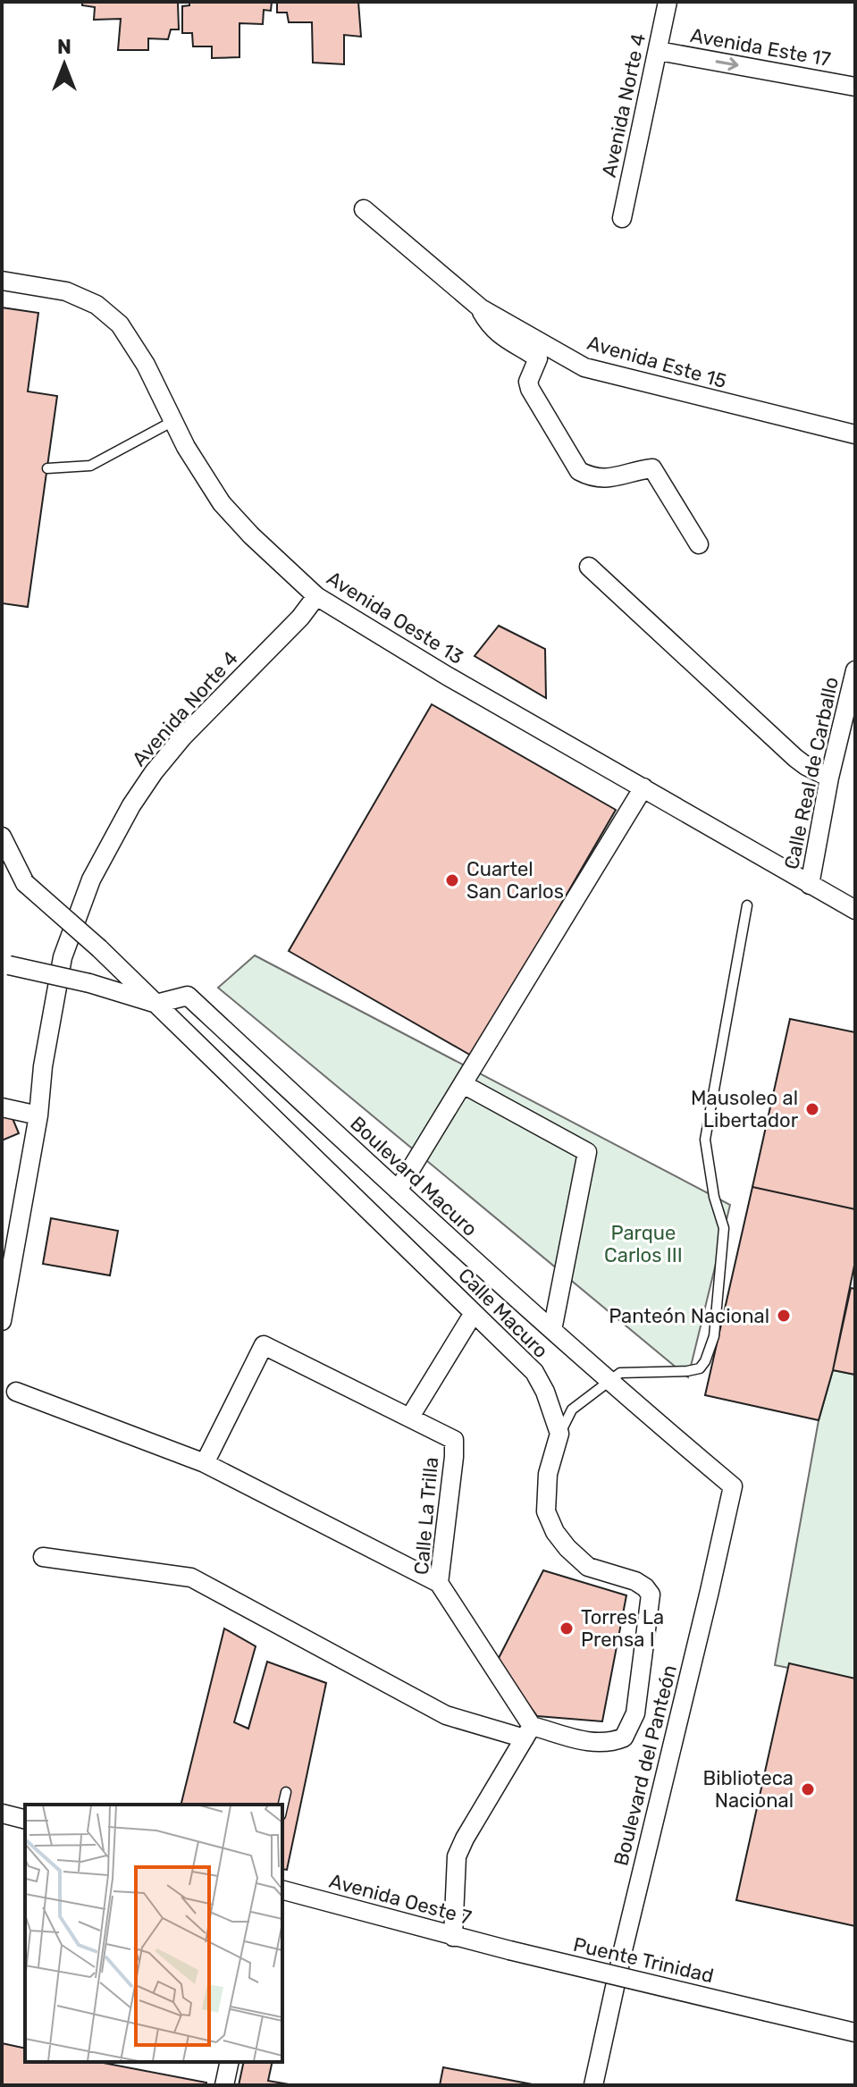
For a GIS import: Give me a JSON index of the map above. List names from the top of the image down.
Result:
{
  "streets": {
    "street": [
      "Avenida Este 17",
      "Avenida Norte 4",
      "Avenida Este 15",
      "Avenida Oeste 13",
      "Calle Real de Carballo",
      "Boulevard Macuro",
      "Calle Macuro",
      "Calle La Trilla",
      "Boulevard del Panteón",
      "Avenida Oeste 7",
      "Puente Trinidad"
    ]
  },
  "crossings": [
    ["Avenida Este 17", "Avenida Norte 4"],
    ["Avenida Norte 4", "Avenida Oeste 13"],
    ["Avenida Oeste 13", "Calle Real de Carballo"],
    ["Boulevard Macuro", "Calle Macuro"],
    ["Boulevard Macuro", "Boulevard del Panteón"],
    ["Avenida Oeste 7", "Puente Trinidad"]
  ],
  "one_way": ["Avenida Este 17"],
  "parks": ["Parque Carlos III"],
  "places": [
    "Cuartel San Carlos",
    "Mausoleo al Libertador",
    "Panteón Nacional",
    "Torres La Prensa I",
    "Biblioteca Nacional"
  ],
  "north": "top"
}
